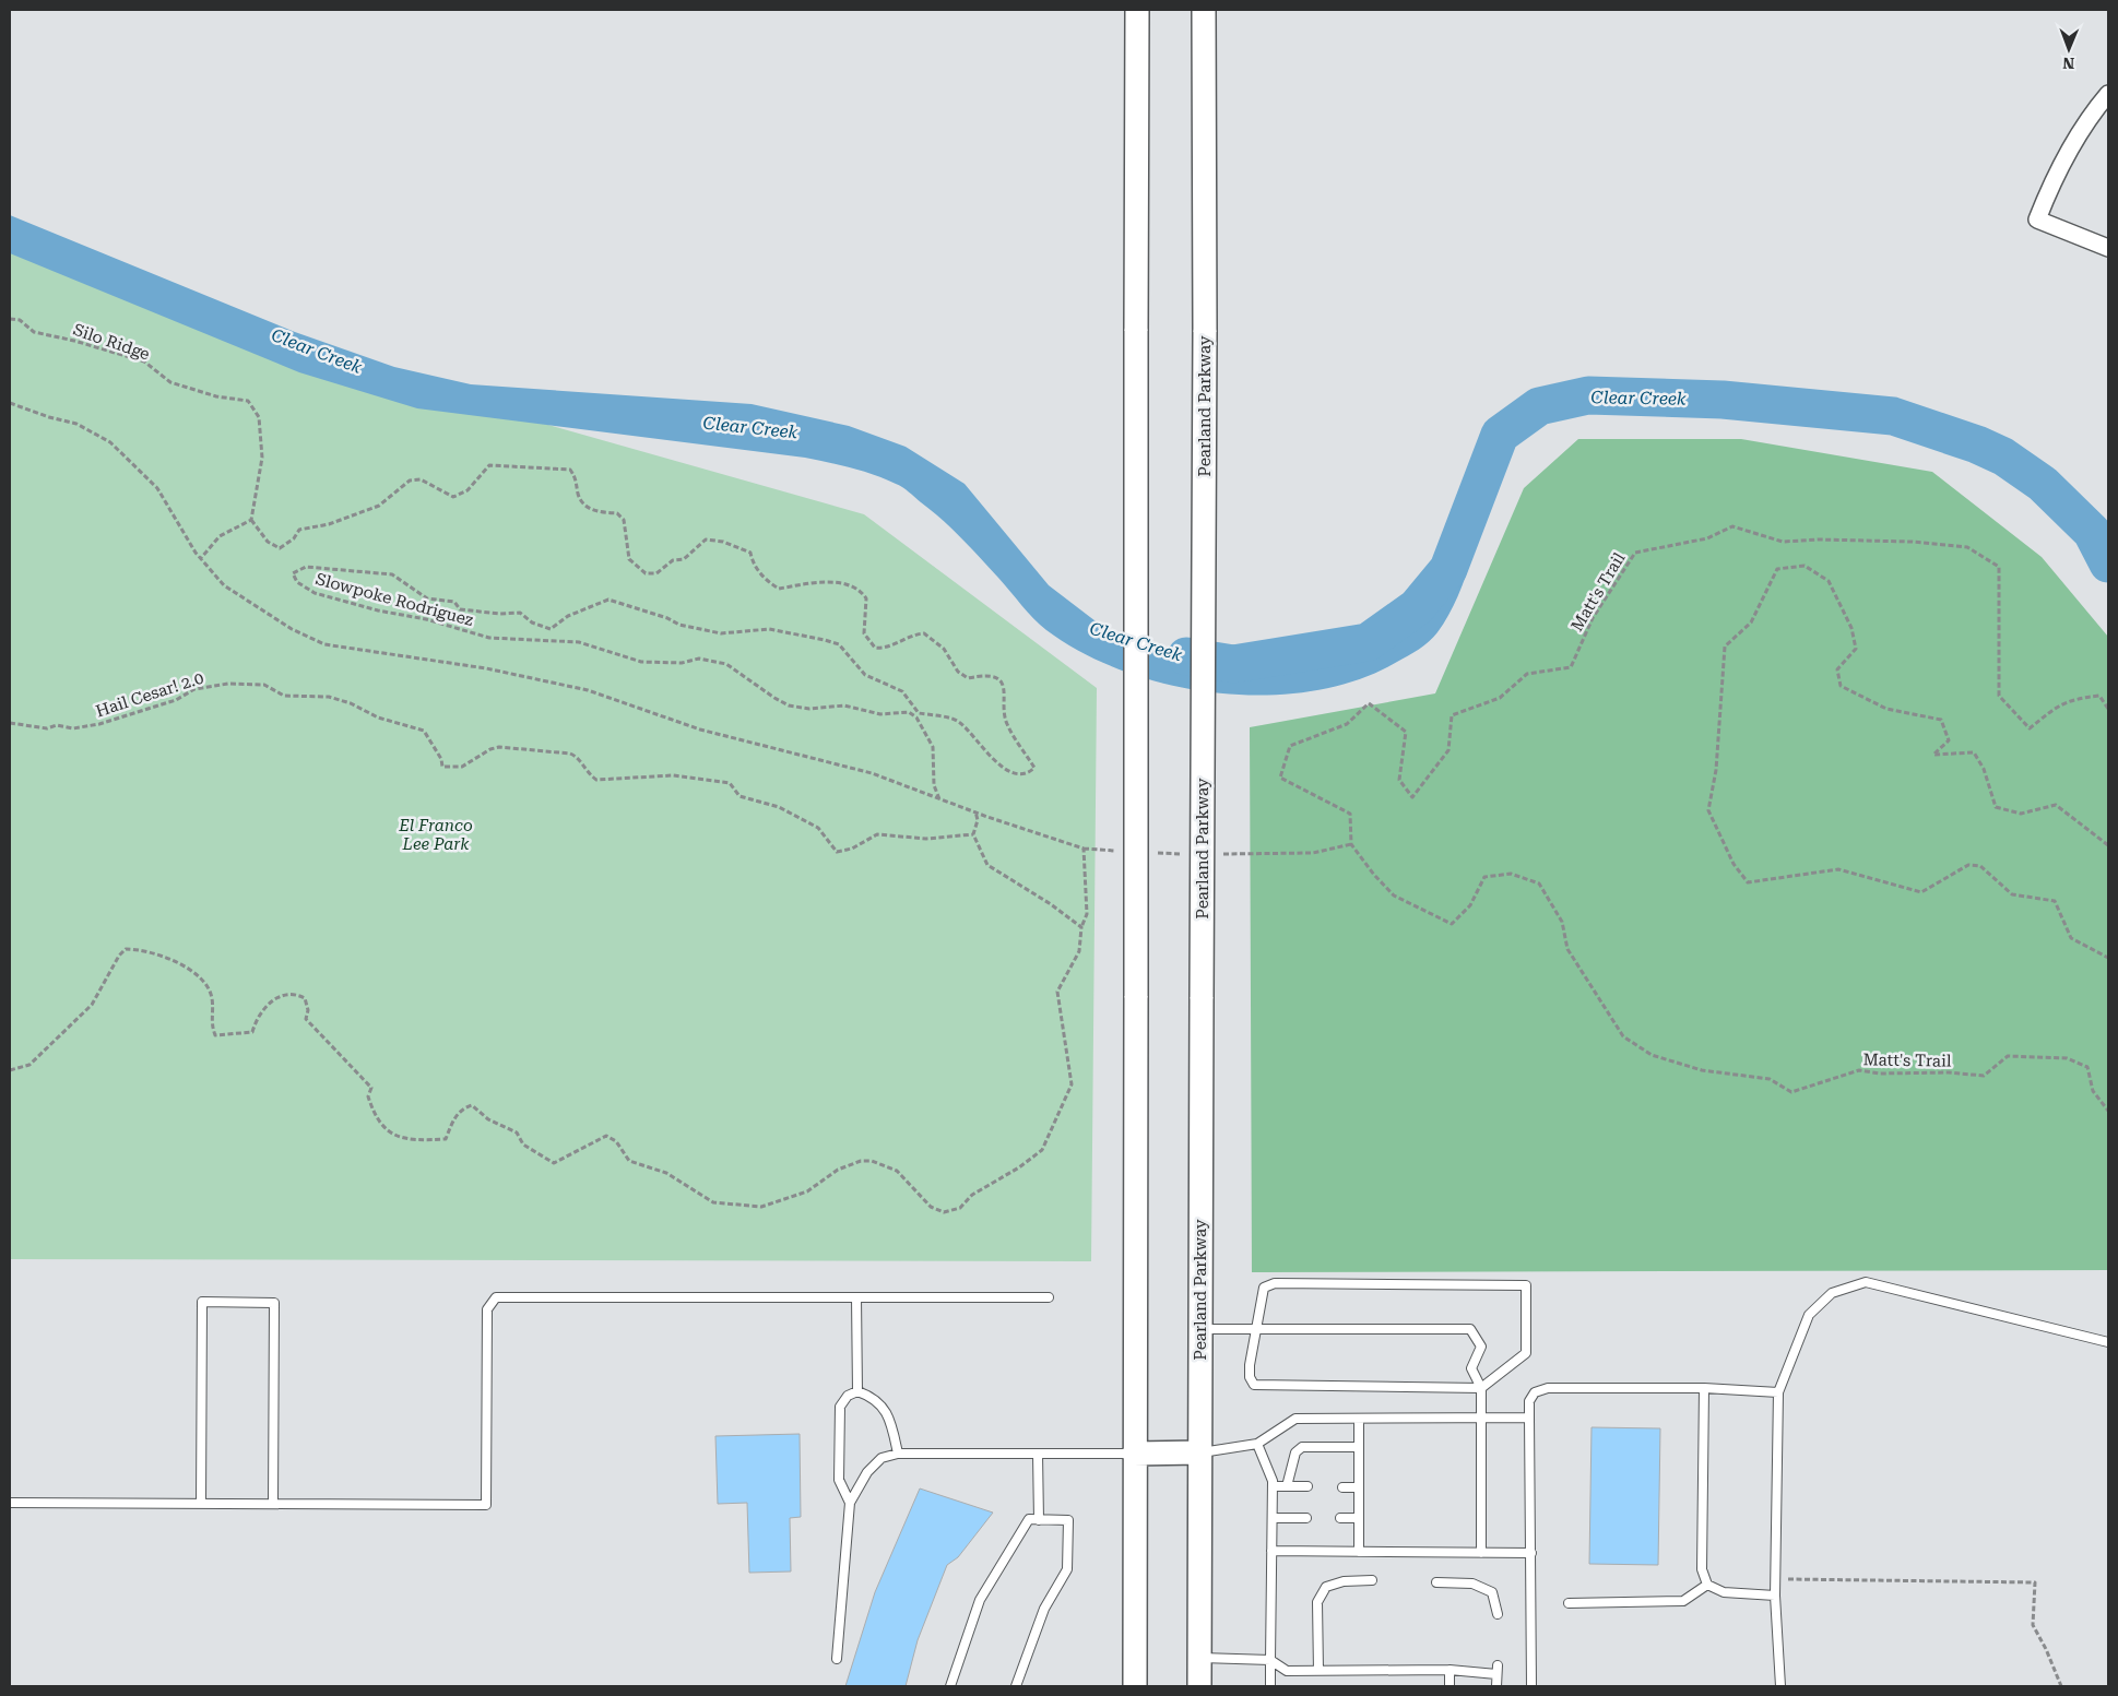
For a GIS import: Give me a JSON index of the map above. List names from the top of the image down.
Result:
{
  "streets": {
    "main road": ["Pearland Parkway"],
    "path": [
      "Silo Ridge",
      "Matt's Trail",
      "Slowpoke Rodriguez",
      "Hail Cesar! 2.0"
    ]
  },
  "crossings": [
    ["Silo Ridge", "Slowpoke Rodriguez"]
  ],
  "water": ["Clear Creek"],
  "parks": ["El Franco Lee Park"],
  "north": "bottom"
}
